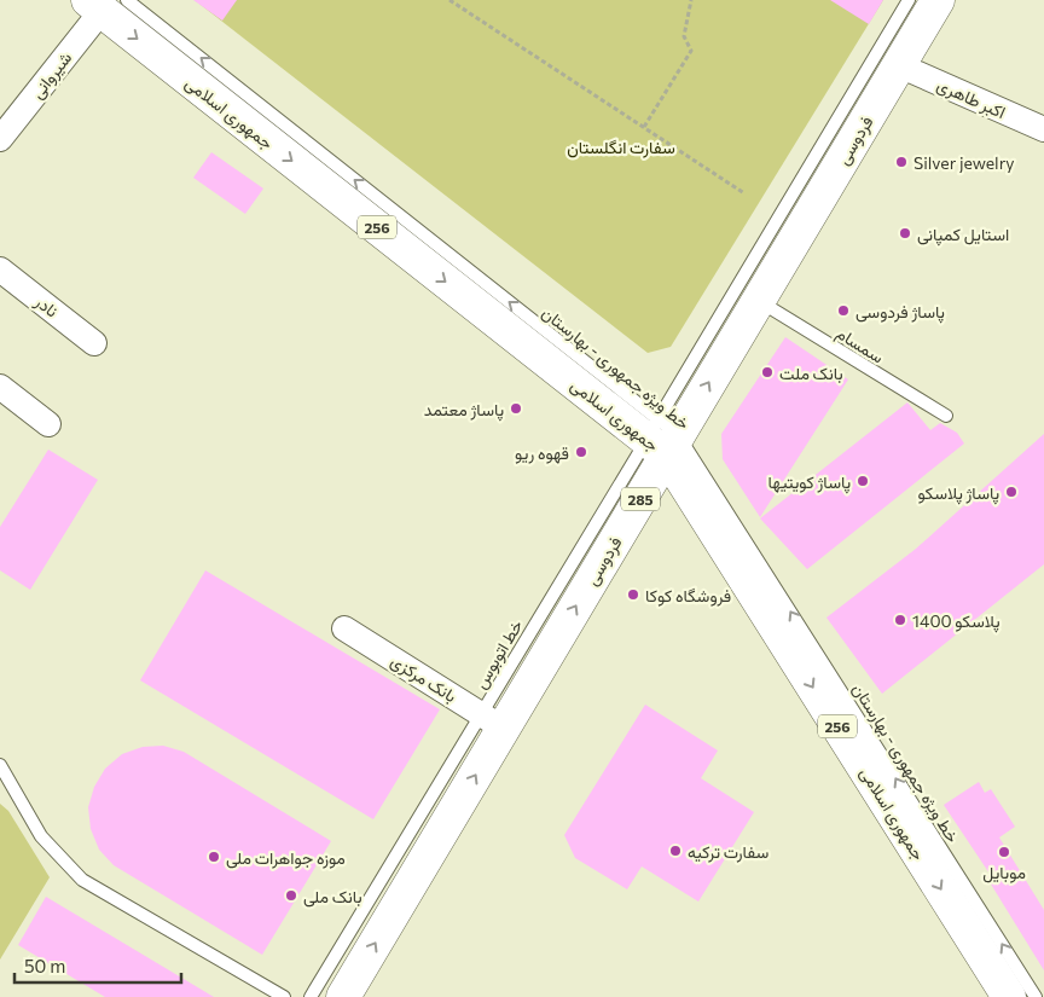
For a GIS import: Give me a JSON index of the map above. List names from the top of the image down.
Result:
{
  "streets": {
    "main road": [
      "جمهوری اسلامی",
      "فردوسی",
      "256",
      "285"
    ],
    "street": [
      "شیروانی",
      "اکبر طاهری",
      "نادر",
      "بانک مرکزی"
    ],
    "lane": ["سمسام", "خط ویژه جمهوری - بهارستان", "خط اتوبوس"]
  },
  "crossings": [
    ["شیروانی", "جمهوری اسلامی"],
    ["اکبر طاهری", "فردوسی"],
    ["جمهوری اسلامی", "فردوسی"],
    ["جمهوری اسلامی", "خط ویژه جمهوری - بهارستان"],
    ["فردوسی", "سمسام"],
    ["فردوسی", "خط ویژه جمهوری - بهارستان"],
    ["فردوسی", "خط اتوبوس"],
    ["فردوسی", "بانک مرکزی"],
    ["خط اتوبوس", "بانک مرکزی"]
  ],
  "one_way": ["جمهوری اسلامی", "خط ویژه جمهوری - بهارستان"],
  "parks": ["سفارت انگلستان"],
  "places": [
    "Silver jewelry",
    "استایل کمپانی",
    "پاساژ فردوسی",
    "بانک ملت",
    "پاساژ معتمد",
    "قهوه ریو",
    "پاساژ کویتیها",
    "پاساژ پلاسکو",
    "فروشگاه کوکا",
    "پلاسکو 1400",
    "سفارت ترکیه",
    "موبایل",
    "موزه جواهرات ملی",
    "بانک ملی"
  ],
  "scale_bar": "50 m"
}
